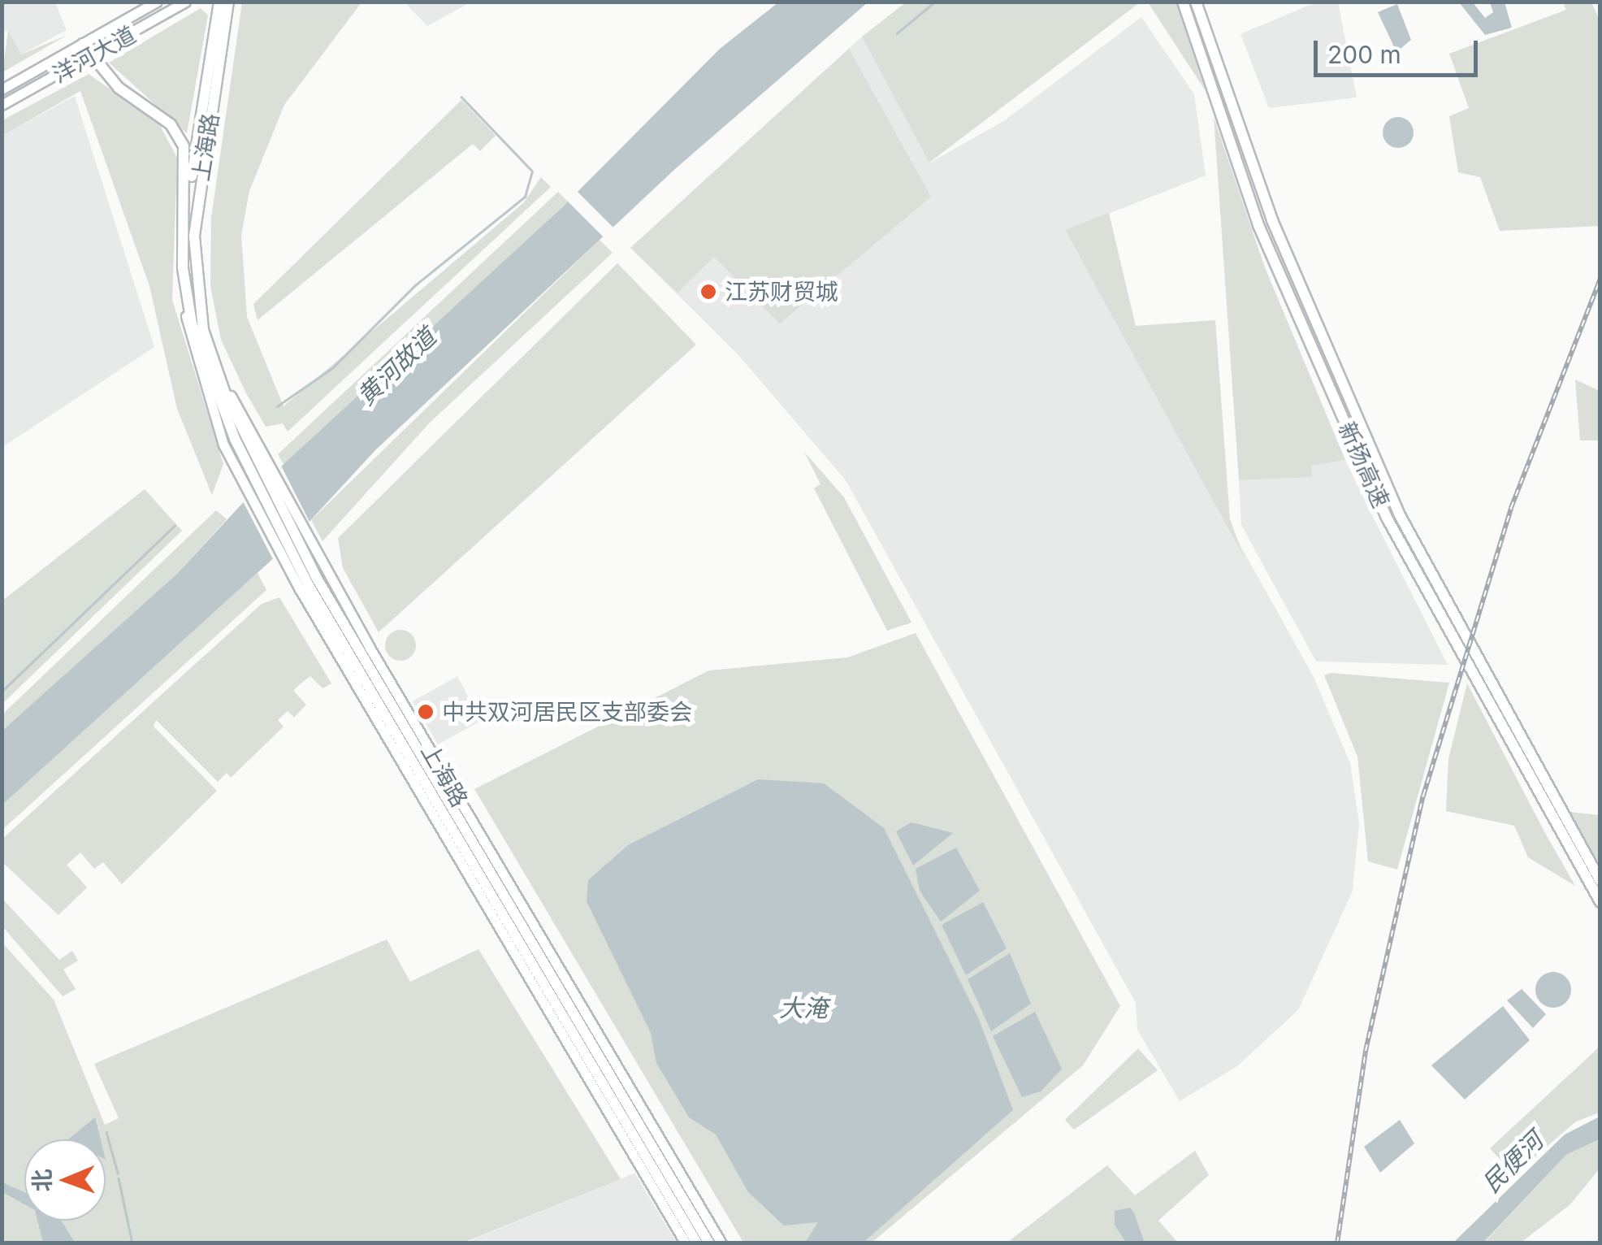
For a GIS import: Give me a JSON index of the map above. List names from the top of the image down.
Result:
{
  "streets": {
    "highway": ["上海路", "新扬高速"],
    "main road": ["洋河大道"]
  },
  "crossings": [
    ["洋河大道", "上海路"]
  ],
  "water": ["黄河故道", "大淹", "民便河"],
  "places": ["江苏财贸城", "中共双河居民区支部委会"],
  "scale_bar": "200 m",
  "north": "left"
}
